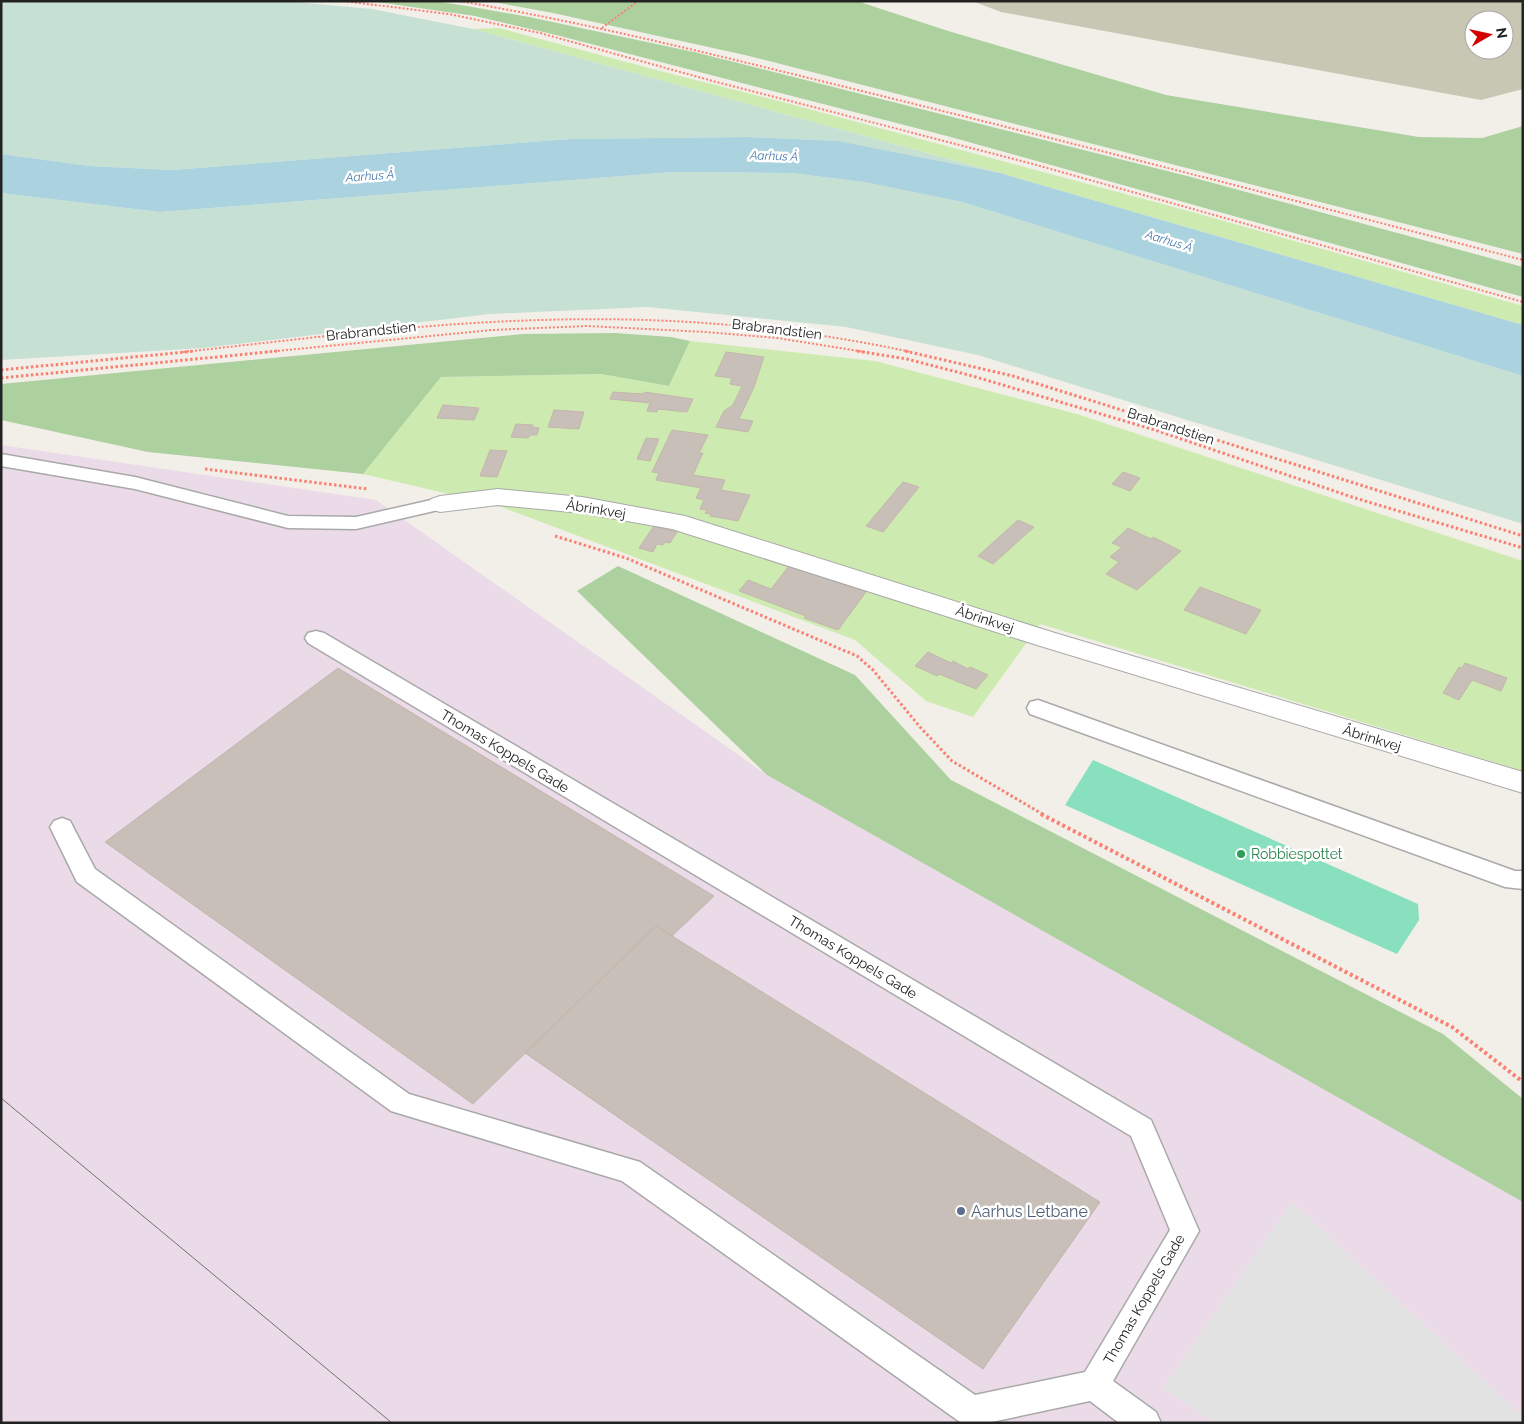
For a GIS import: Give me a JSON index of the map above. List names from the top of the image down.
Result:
{
  "streets": {
    "street": ["Åbrinkvej"],
    "lane": ["Thomas Koppels Gade"],
    "path": ["Brabrandstien"]
  },
  "water": ["Aarhus Å"],
  "places": ["Robbiespottet", "Aarhus Letbane"],
  "north": "right"
}
